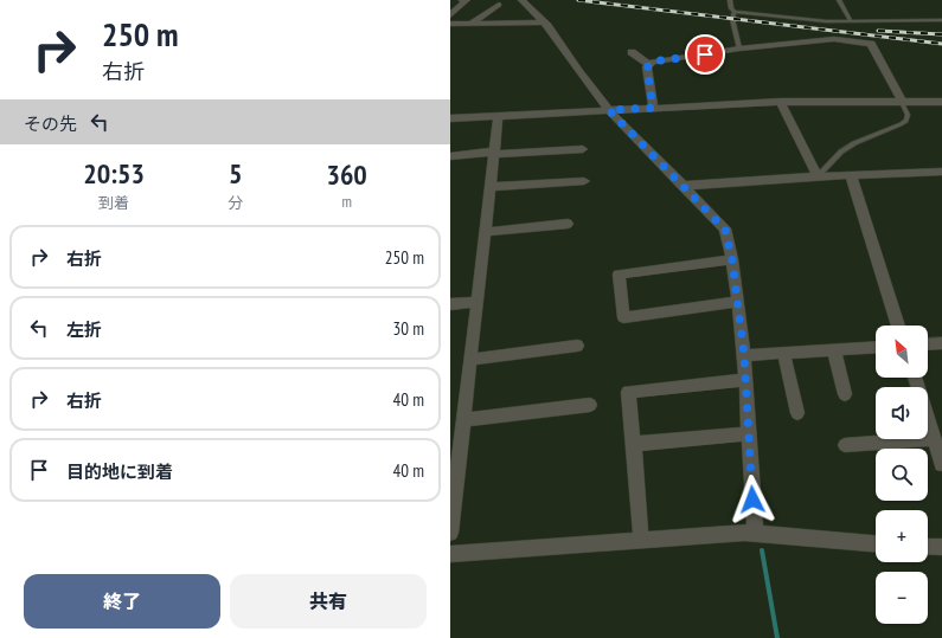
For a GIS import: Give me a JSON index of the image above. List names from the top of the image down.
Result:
{
  "north": "top left",
  "page": {
    "turn": ["250 m", "右折"],
    "then": "その先",
    "eta": [
      "20:53",
      "到着",
      "5",
      "分",
      "360",
      "m"
    ],
    "list": [
      {
        "name": "右折",
        "value": "250 m"
      },
      {
        "name": "左折",
        "value": "30 m"
      },
      {
        "name": "右折",
        "value": "40 m"
      },
      {
        "name": "目的地に到着",
        "value": "40 m"
      }
    ],
    "map_buttons": ["+", "−"],
    "buttons": ["終了", "共有"]
  }
}
